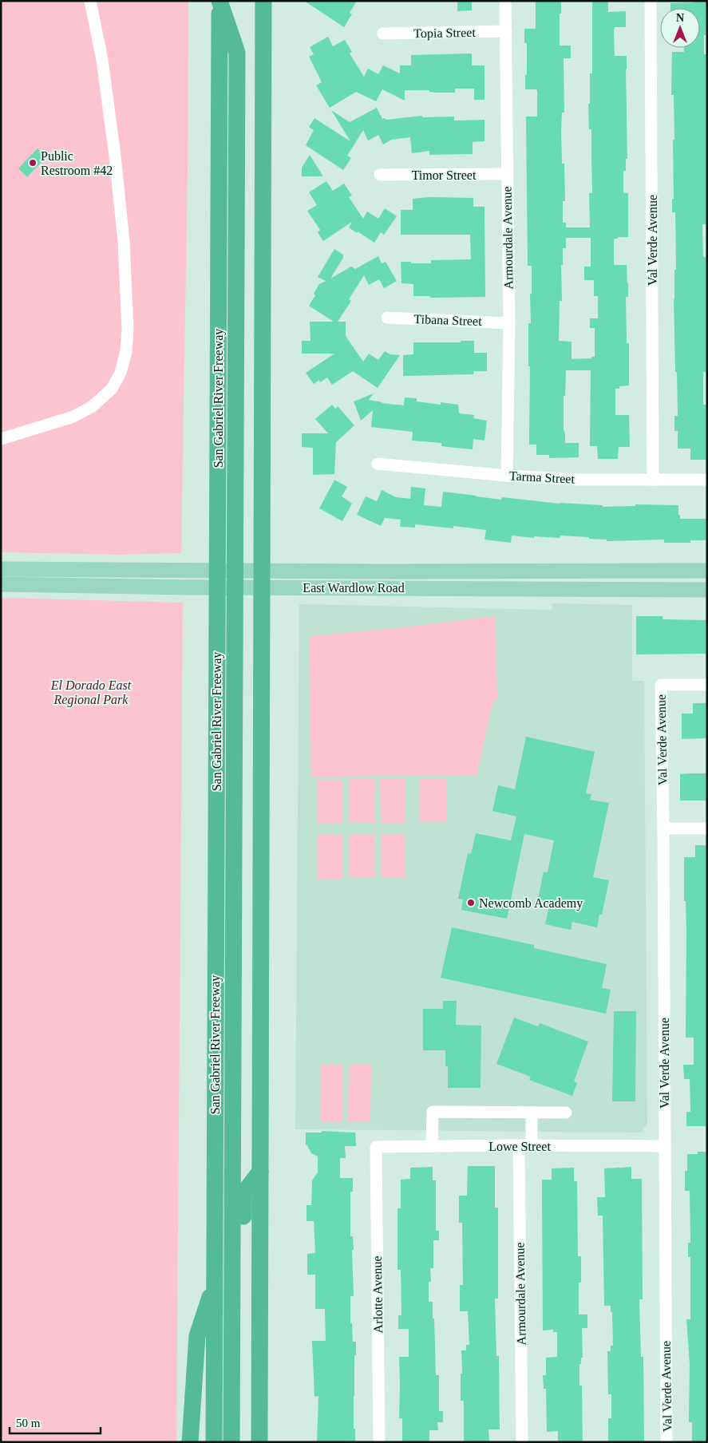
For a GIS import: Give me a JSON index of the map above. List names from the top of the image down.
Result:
{
  "streets": {
    "highway": ["San Gabriel River Freeway"],
    "main road": ["East Wardlow Road"],
    "street": [
      "Topia Street",
      "Timor Street",
      "Armourdale Avenue",
      "Val Verde Avenue",
      "Tibana Street",
      "Tarma Street",
      "Lowe Street",
      "Arlotte Avenue"
    ]
  },
  "crossings": [
    ["Topia Street", "Armourdale Avenue"],
    ["Timor Street", "Armourdale Avenue"],
    ["Armourdale Avenue", "Tibana Street"],
    ["Armourdale Avenue", "Tarma Street"],
    ["Armourdale Avenue", "Lowe Street"],
    ["Val Verde Avenue", "Tarma Street"],
    ["Val Verde Avenue", "Lowe Street"],
    ["Lowe Street", "Arlotte Avenue"]
  ],
  "parks": ["El Dorado East Regional Park"],
  "places": ["Public Restroom #42", "Newcomb Academy"],
  "scale_bar": "50 m",
  "north": "top"
}
